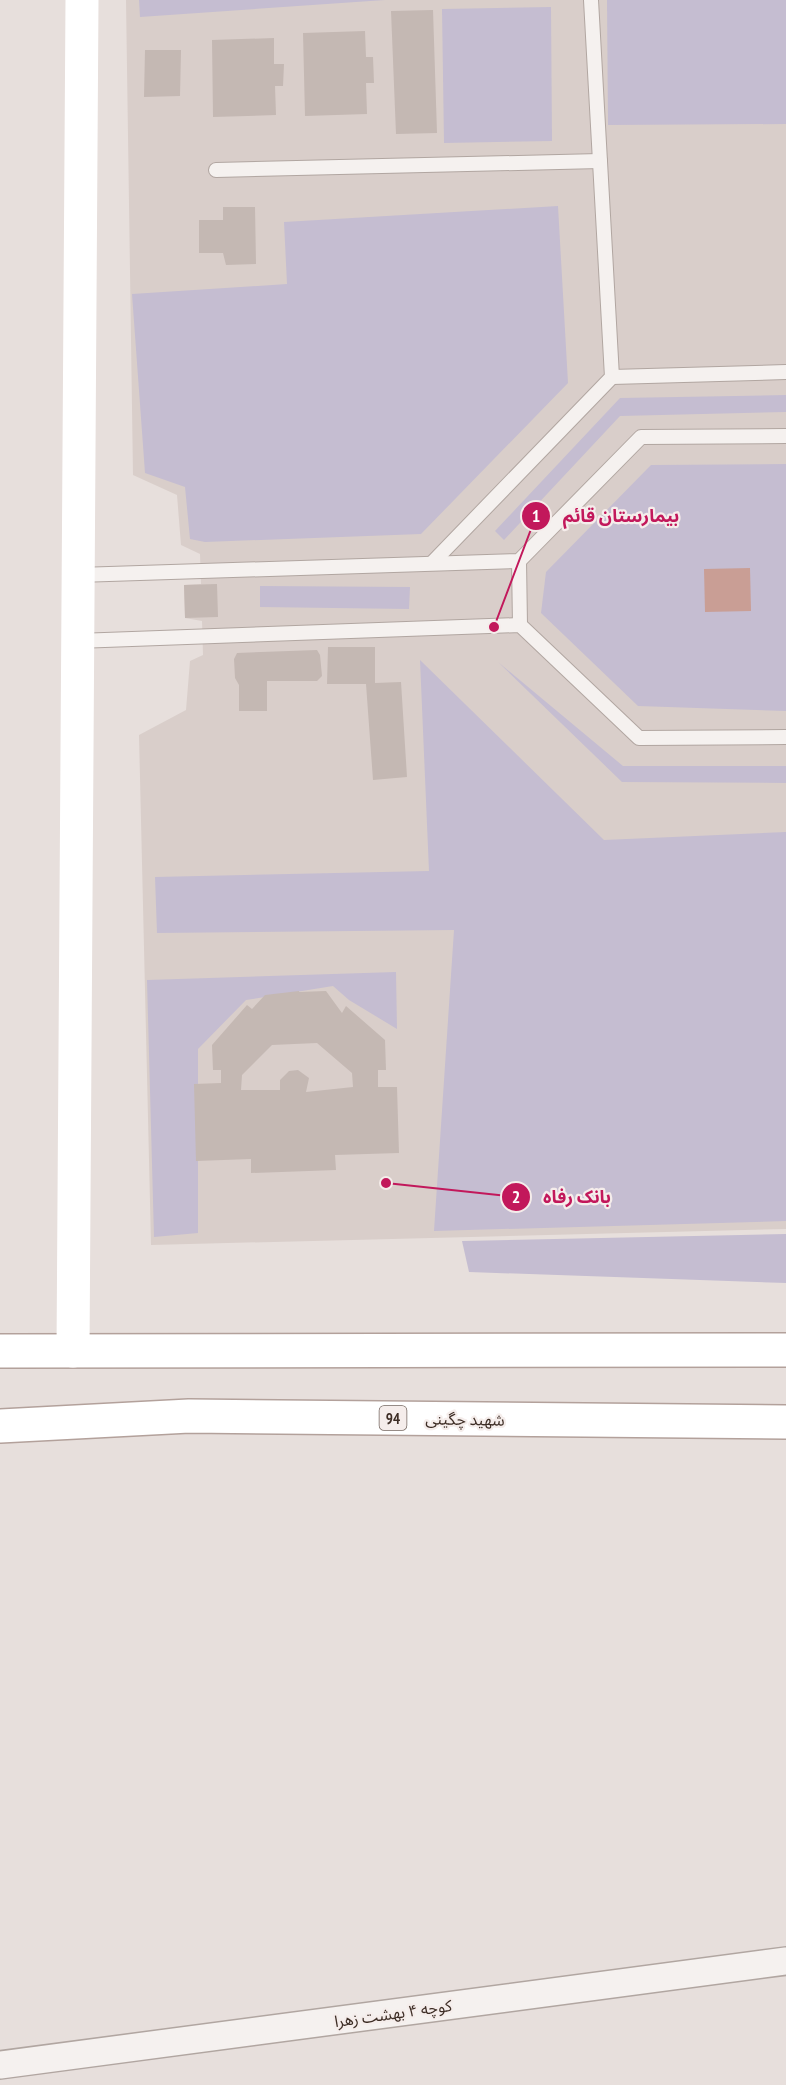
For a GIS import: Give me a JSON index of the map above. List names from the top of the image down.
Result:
{
  "streets": {
    "main road": ["94", "شهید چگینی"],
    "street": ["کوچه ۴ بهشت زهرا"]
  },
  "places": ["بیمارستان قائم", "بانک رفاه"]
}
